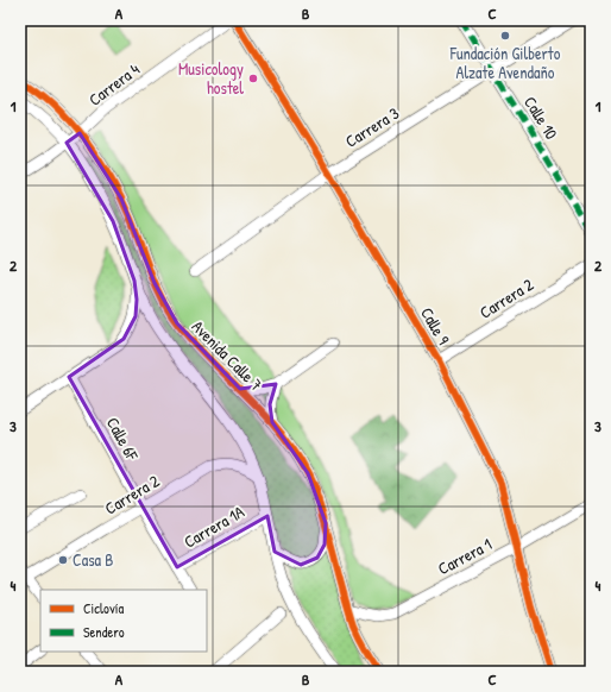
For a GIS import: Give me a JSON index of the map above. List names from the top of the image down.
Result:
{
  "streets": {
    "street": [
      "Carrera 4",
      "Calle 10",
      "Carrera 3",
      "Carrera 2",
      "Calle 9",
      "Avenida Calle 7",
      "Calle 6F",
      "Carrera 1A",
      "Carrera 1"
    ]
  },
  "crossings": [
    ["Carrera 4", "Avenida Calle 7"],
    ["Calle 10", "Carrera 3"],
    ["Carrera 3", "Calle 9"],
    ["Carrera 2", "Calle 9"],
    ["Carrera 2", "Avenida Calle 7"],
    ["Carrera 2", "Calle 6F"],
    ["Calle 9", "Carrera 1"],
    ["Avenida Calle 7", "Carrera 1A"],
    ["Avenida Calle 7", "Carrera 1"],
    ["Calle 6F", "Carrera 1A"]
  ],
  "places": ["Fundación Gilberto Alzate Avendaño", "Musicology hostel", "Casa B"],
  "legend": ["Ciclovía", "Sendero"],
  "grid": {
    "columns": ["A", "B", "C"],
    "rows": [
      "1",
      "2",
      "3",
      "4"
    ]
  }
}
